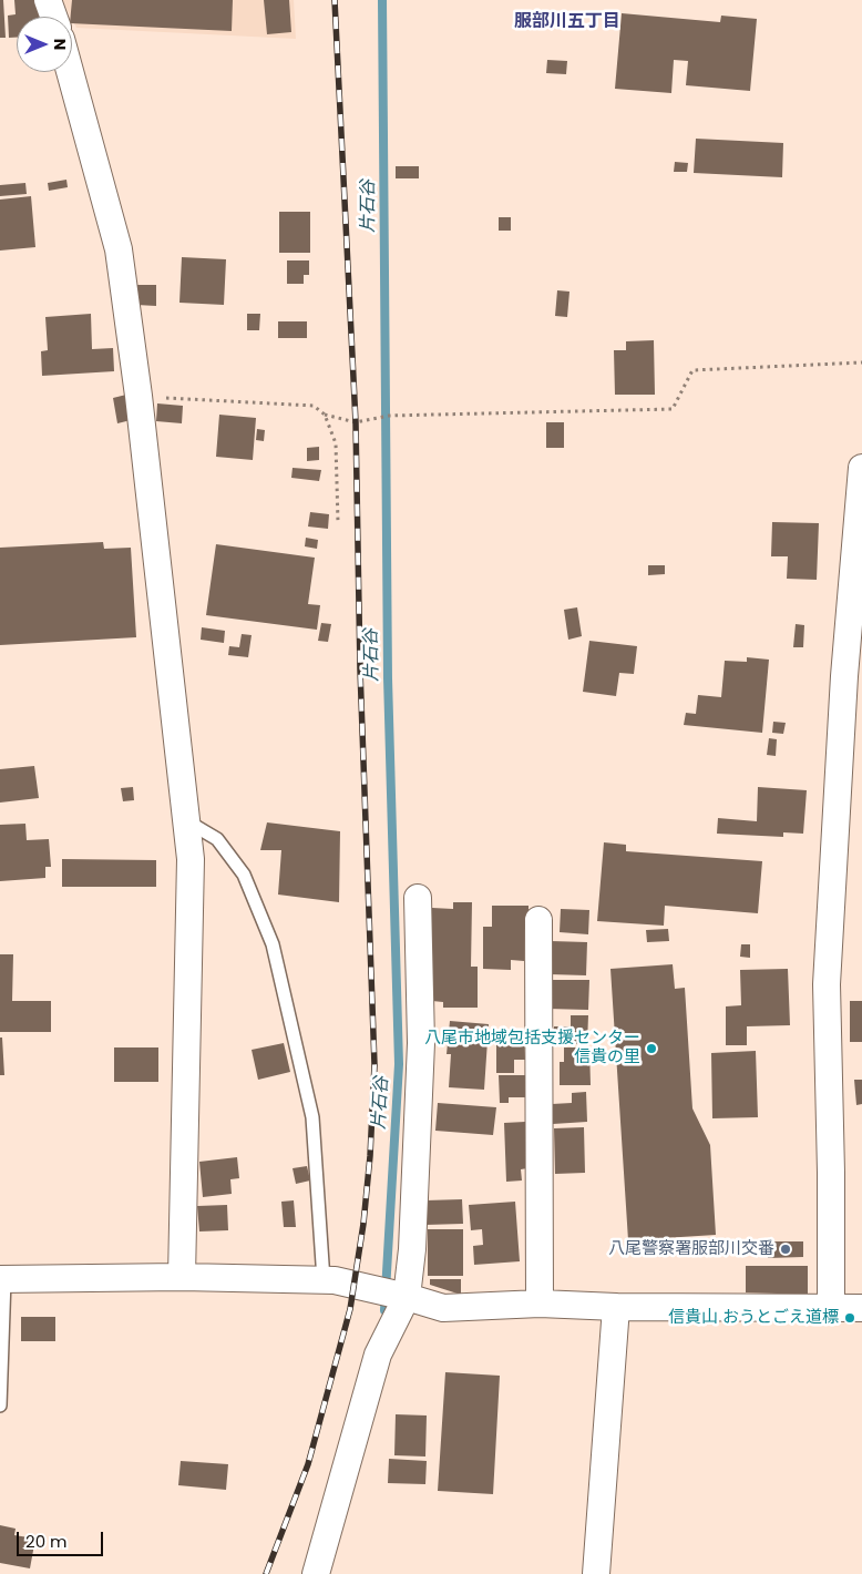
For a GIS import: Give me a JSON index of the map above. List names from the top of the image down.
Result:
{
  "districts": ["服部川五丁目"],
  "water": ["片石谷"],
  "places": ["八尾市地域包括支援センター 信貴の里", "八尾警察署服部川交番", "信貴山 おうとごえ道標"],
  "scale_bar": "20 m",
  "north": "right"
}
